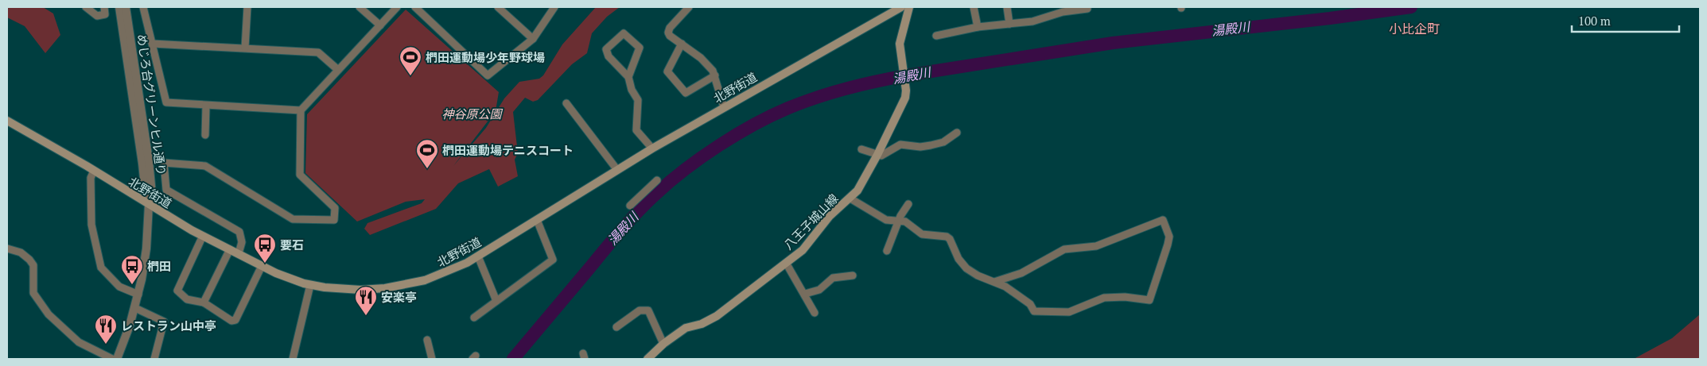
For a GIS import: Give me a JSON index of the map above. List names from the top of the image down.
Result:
{
  "streets": {
    "main road": ["北野街道", "八王子城山線"],
    "street": ["めじろ台グリーンヒル通り"]
  },
  "crossings": [
    ["北野街道", "めじろ台グリーンヒル通り"]
  ],
  "districts": ["小比企町"],
  "water": ["湯殿川"],
  "parks": ["神谷原公園"],
  "places": {
    "sports": ["椚田運動場少年野球場", "椚田運動場テニスコート"],
    "bus stop": ["要石", "椚田"],
    "restaurant": ["安楽亭", "レストラン山中亭"]
  },
  "scale_bar": "100 m"
}
